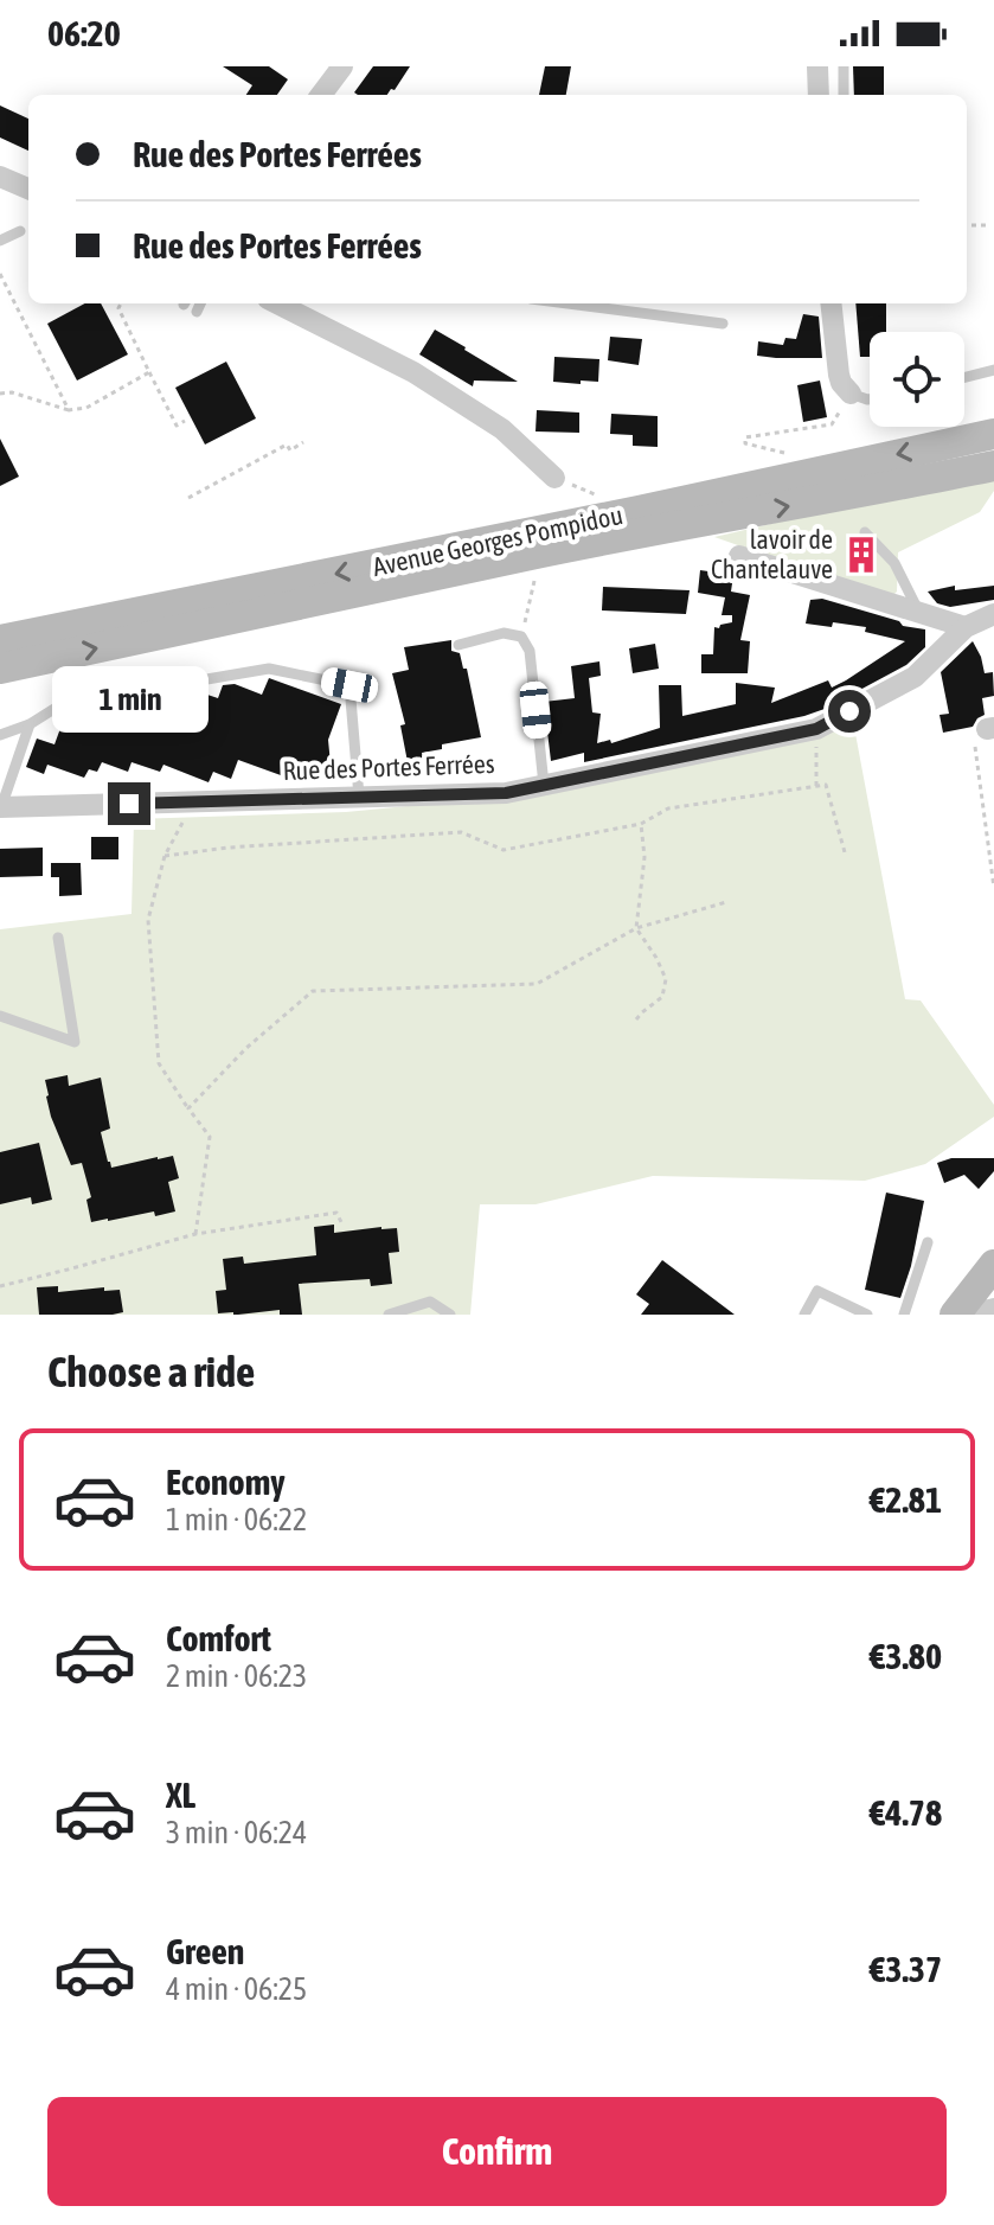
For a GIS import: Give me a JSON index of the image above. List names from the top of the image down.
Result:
{
  "streets": {
    "main road": ["Avenue Georges Pompidou"],
    "street": ["Rue des Portes Ferrées"]
  },
  "places": {
    "building": ["lavoir de Chantelauve"]
  },
  "page": {
    "status": "06:20",
    "banner": ["Rue des Portes Ferrées", "Rue des Portes Ferrées"],
    "bubble": "1 min",
    "heading": "Choose a ride",
    "list": [
      {
        "name": "Economy",
        "note": "1 min · 06:22",
        "value": "€2.81"
      },
      {
        "name": "Comfort",
        "note": "2 min · 06:23",
        "value": "€3.80"
      },
      {
        "name": "XL",
        "note": "3 min · 06:24",
        "value": "€4.78"
      },
      {
        "name": "Green",
        "note": "4 min · 06:25",
        "value": "€3.37"
      }
    ],
    "buttons": "Confirm"
  }
}
